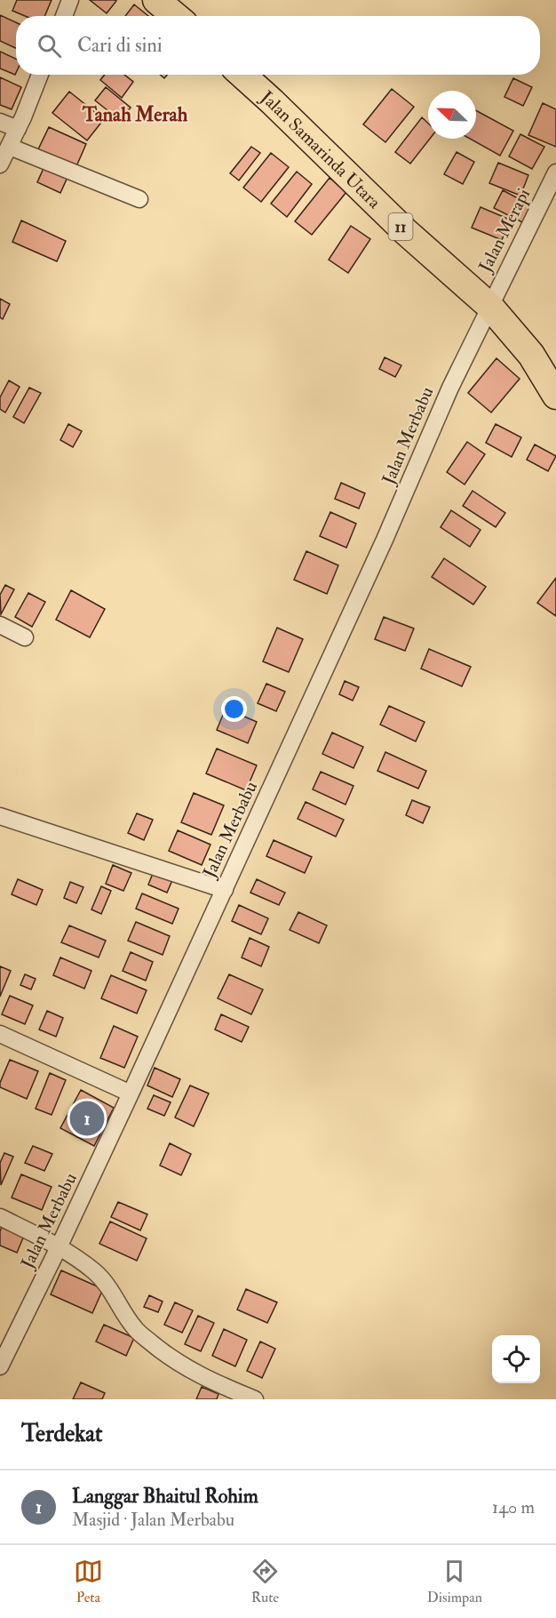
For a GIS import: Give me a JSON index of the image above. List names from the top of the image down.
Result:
{
  "streets": {
    "highway": ["Jalan Samarinda Utara", "11"],
    "street": ["Jalan Merapi", "Jalan Merbabu"]
  },
  "crossings": [
    ["Jalan Samarinda Utara", "Jalan Merapi"],
    ["Jalan Samarinda Utara", "Jalan Merbabu"],
    ["Jalan Merapi", "Jalan Merbabu"]
  ],
  "districts": ["Tanah Merah"],
  "north": "top left",
  "page": {
    "search": "Cari di sini",
    "pins": "1",
    "heading": "Terdekat",
    "list": [
      {
        "mark": "1",
        "name": "Langgar Bhaitul Rohim",
        "note": "Masjid · Jalan Merbabu",
        "value": "140 m"
      }
    ],
    "nav": ["Peta", "Rute", "Disimpan"]
  }
}
